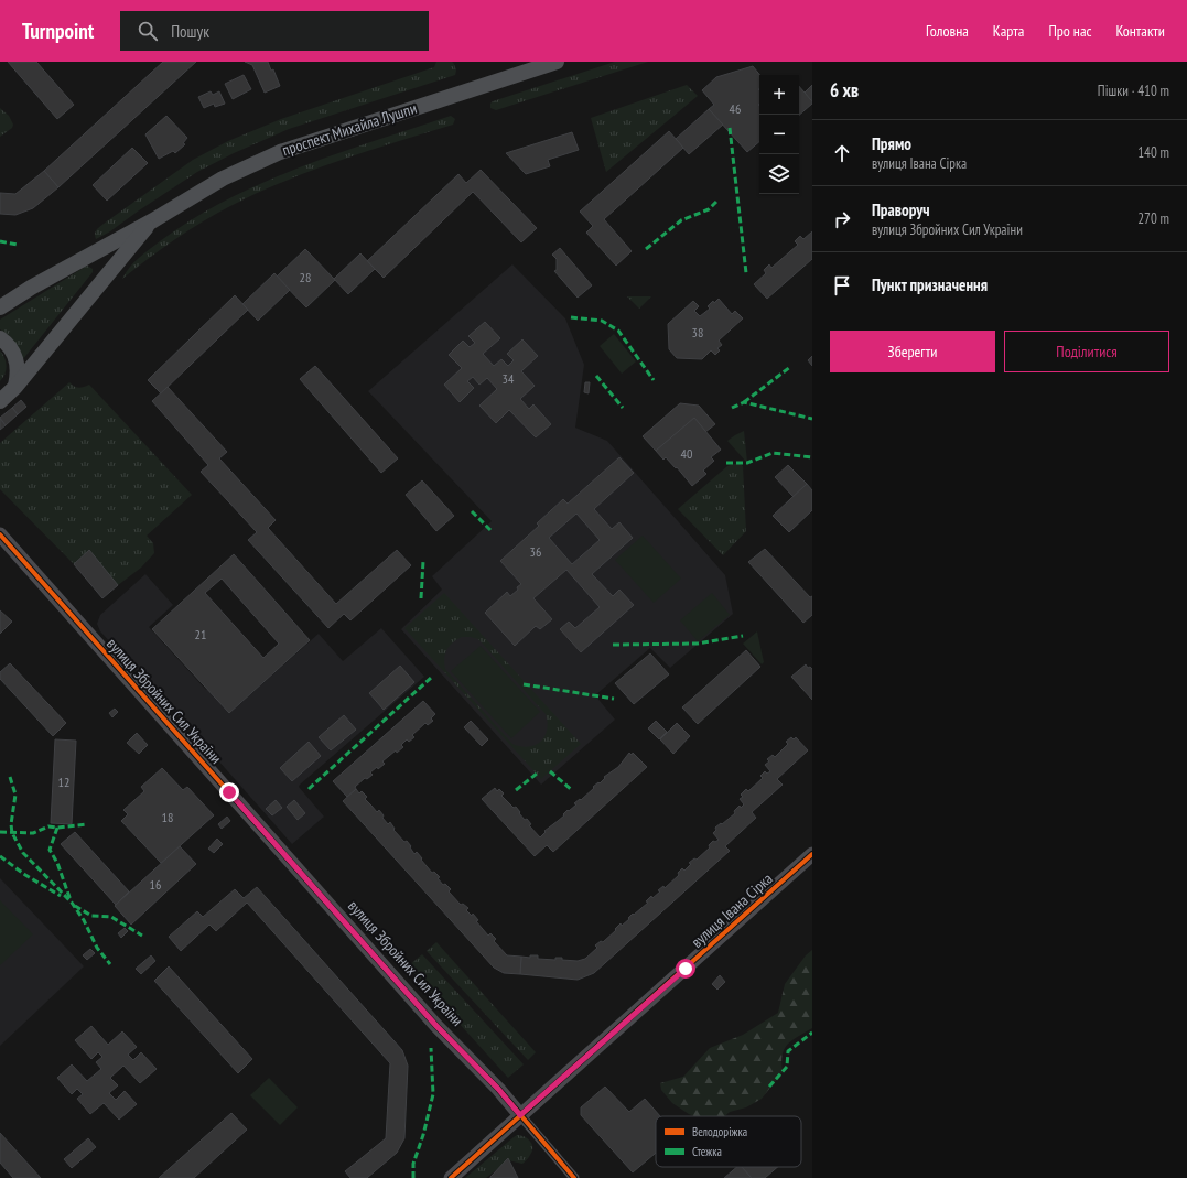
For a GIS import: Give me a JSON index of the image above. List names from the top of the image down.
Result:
{
  "streets": {
    "main road": ["проспект Михайла Лушпи"],
    "street": ["вулиця Збройних Сил України", "вулиця Івана Сірка"]
  },
  "crossings": [
    ["вулиця Збройних Сил України", "вулиця Івана Сірка"]
  ],
  "house_numbers": [
    "46",
    "28",
    "38",
    "34",
    "40",
    "36",
    "21",
    "12",
    "18",
    "16"
  ],
  "legend": ["Велодоріжка", "Стежка"],
  "page": {
    "header": "Turnpoint",
    "search": "Пошук",
    "nav": [
      "Головна",
      "Карта",
      "Про нас",
      "Контакти"
    ],
    "heading": ["6 хв", "Пішки · 410 m"],
    "map_buttons": ["+", "−"],
    "list": [
      ["Прямо", "вулиця Івана Сірка", "140 m"],
      ["Праворуч", "вулиця Збройних Сил України", "270 m"],
      "Пункт призначення"
    ],
    "buttons": ["Зберегти", "Поділитися"]
  }
}
